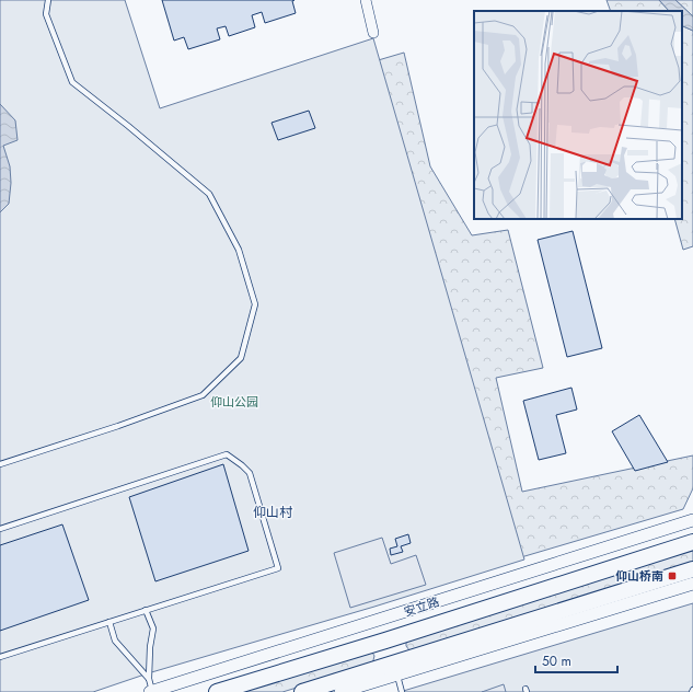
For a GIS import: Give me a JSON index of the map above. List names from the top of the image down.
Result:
{
  "streets": {
    "main road": ["安立路"]
  },
  "districts": ["仰山村"],
  "parks": ["仰山公园"],
  "places": {
    "transit": ["仰山桥南"]
  },
  "scale_bar": "50 m"
}
